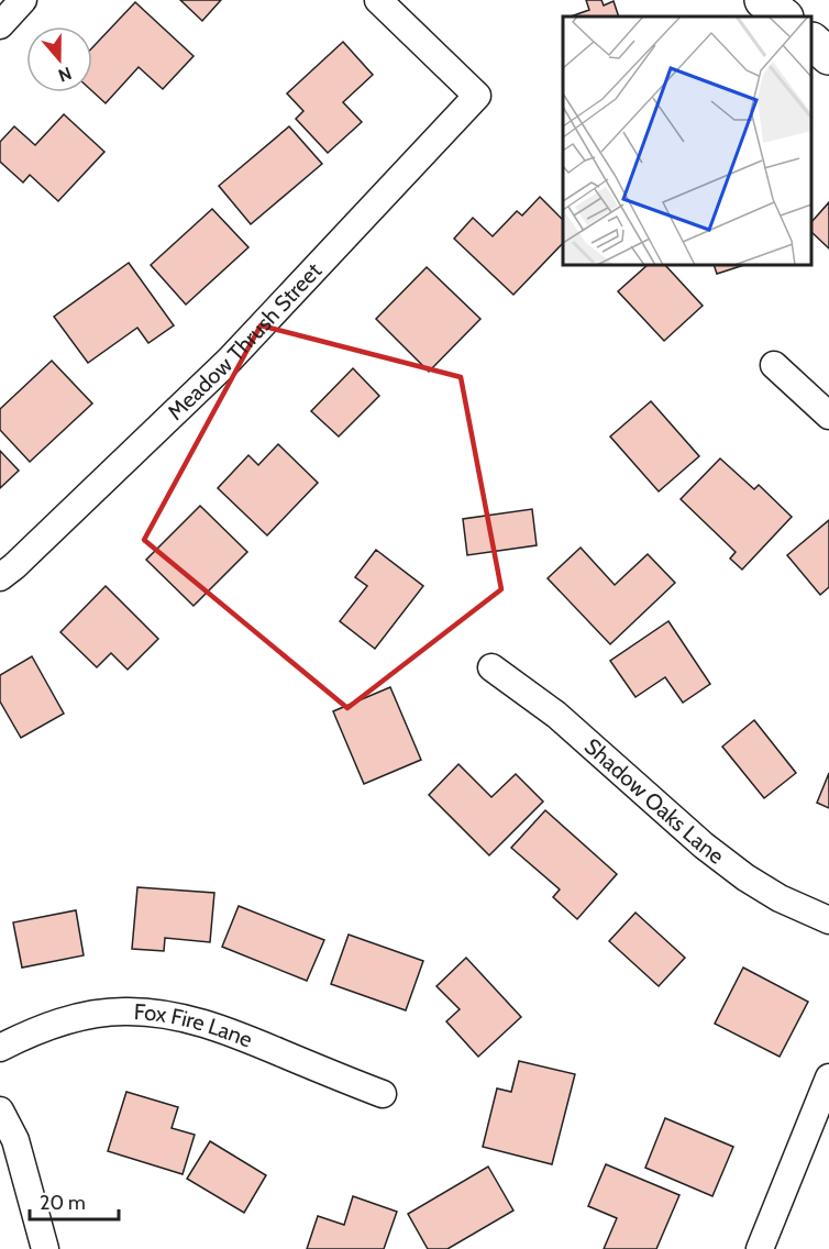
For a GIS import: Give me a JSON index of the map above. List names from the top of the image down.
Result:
{
  "streets": {
    "street": ["Meadow Thrush Street", "Shadow Oaks Lane", "Fox Fire Lane"]
  },
  "scale_bar": "20 m",
  "north": "bottom"
}
